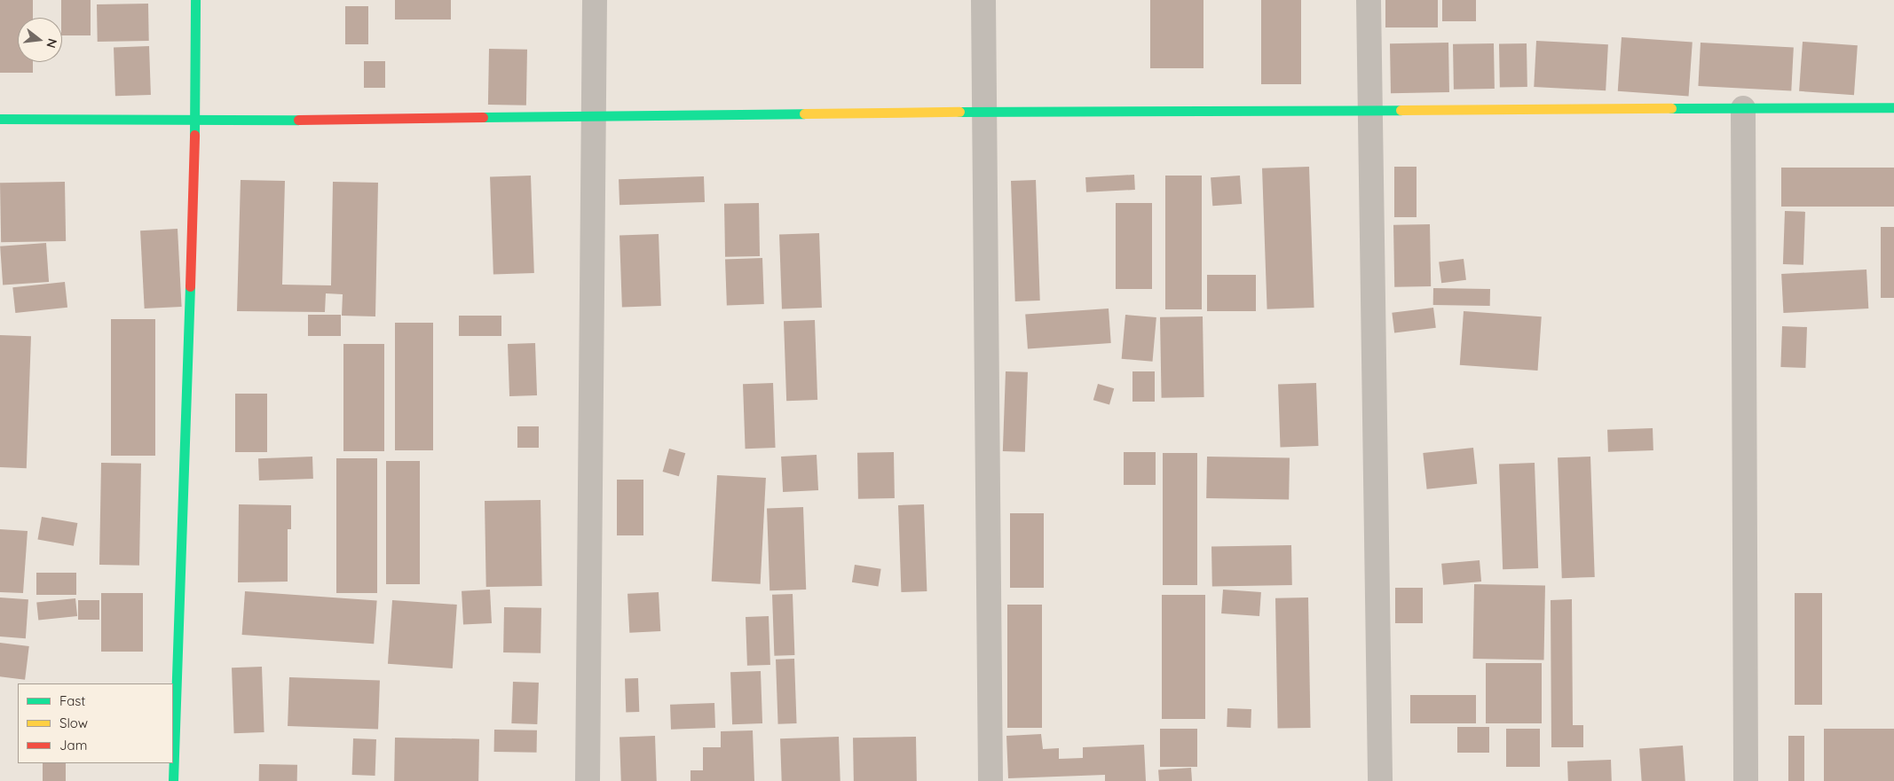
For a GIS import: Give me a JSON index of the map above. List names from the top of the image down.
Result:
{
  "legend": ["Fast", "Slow", "Jam"],
  "north": "right"
}
